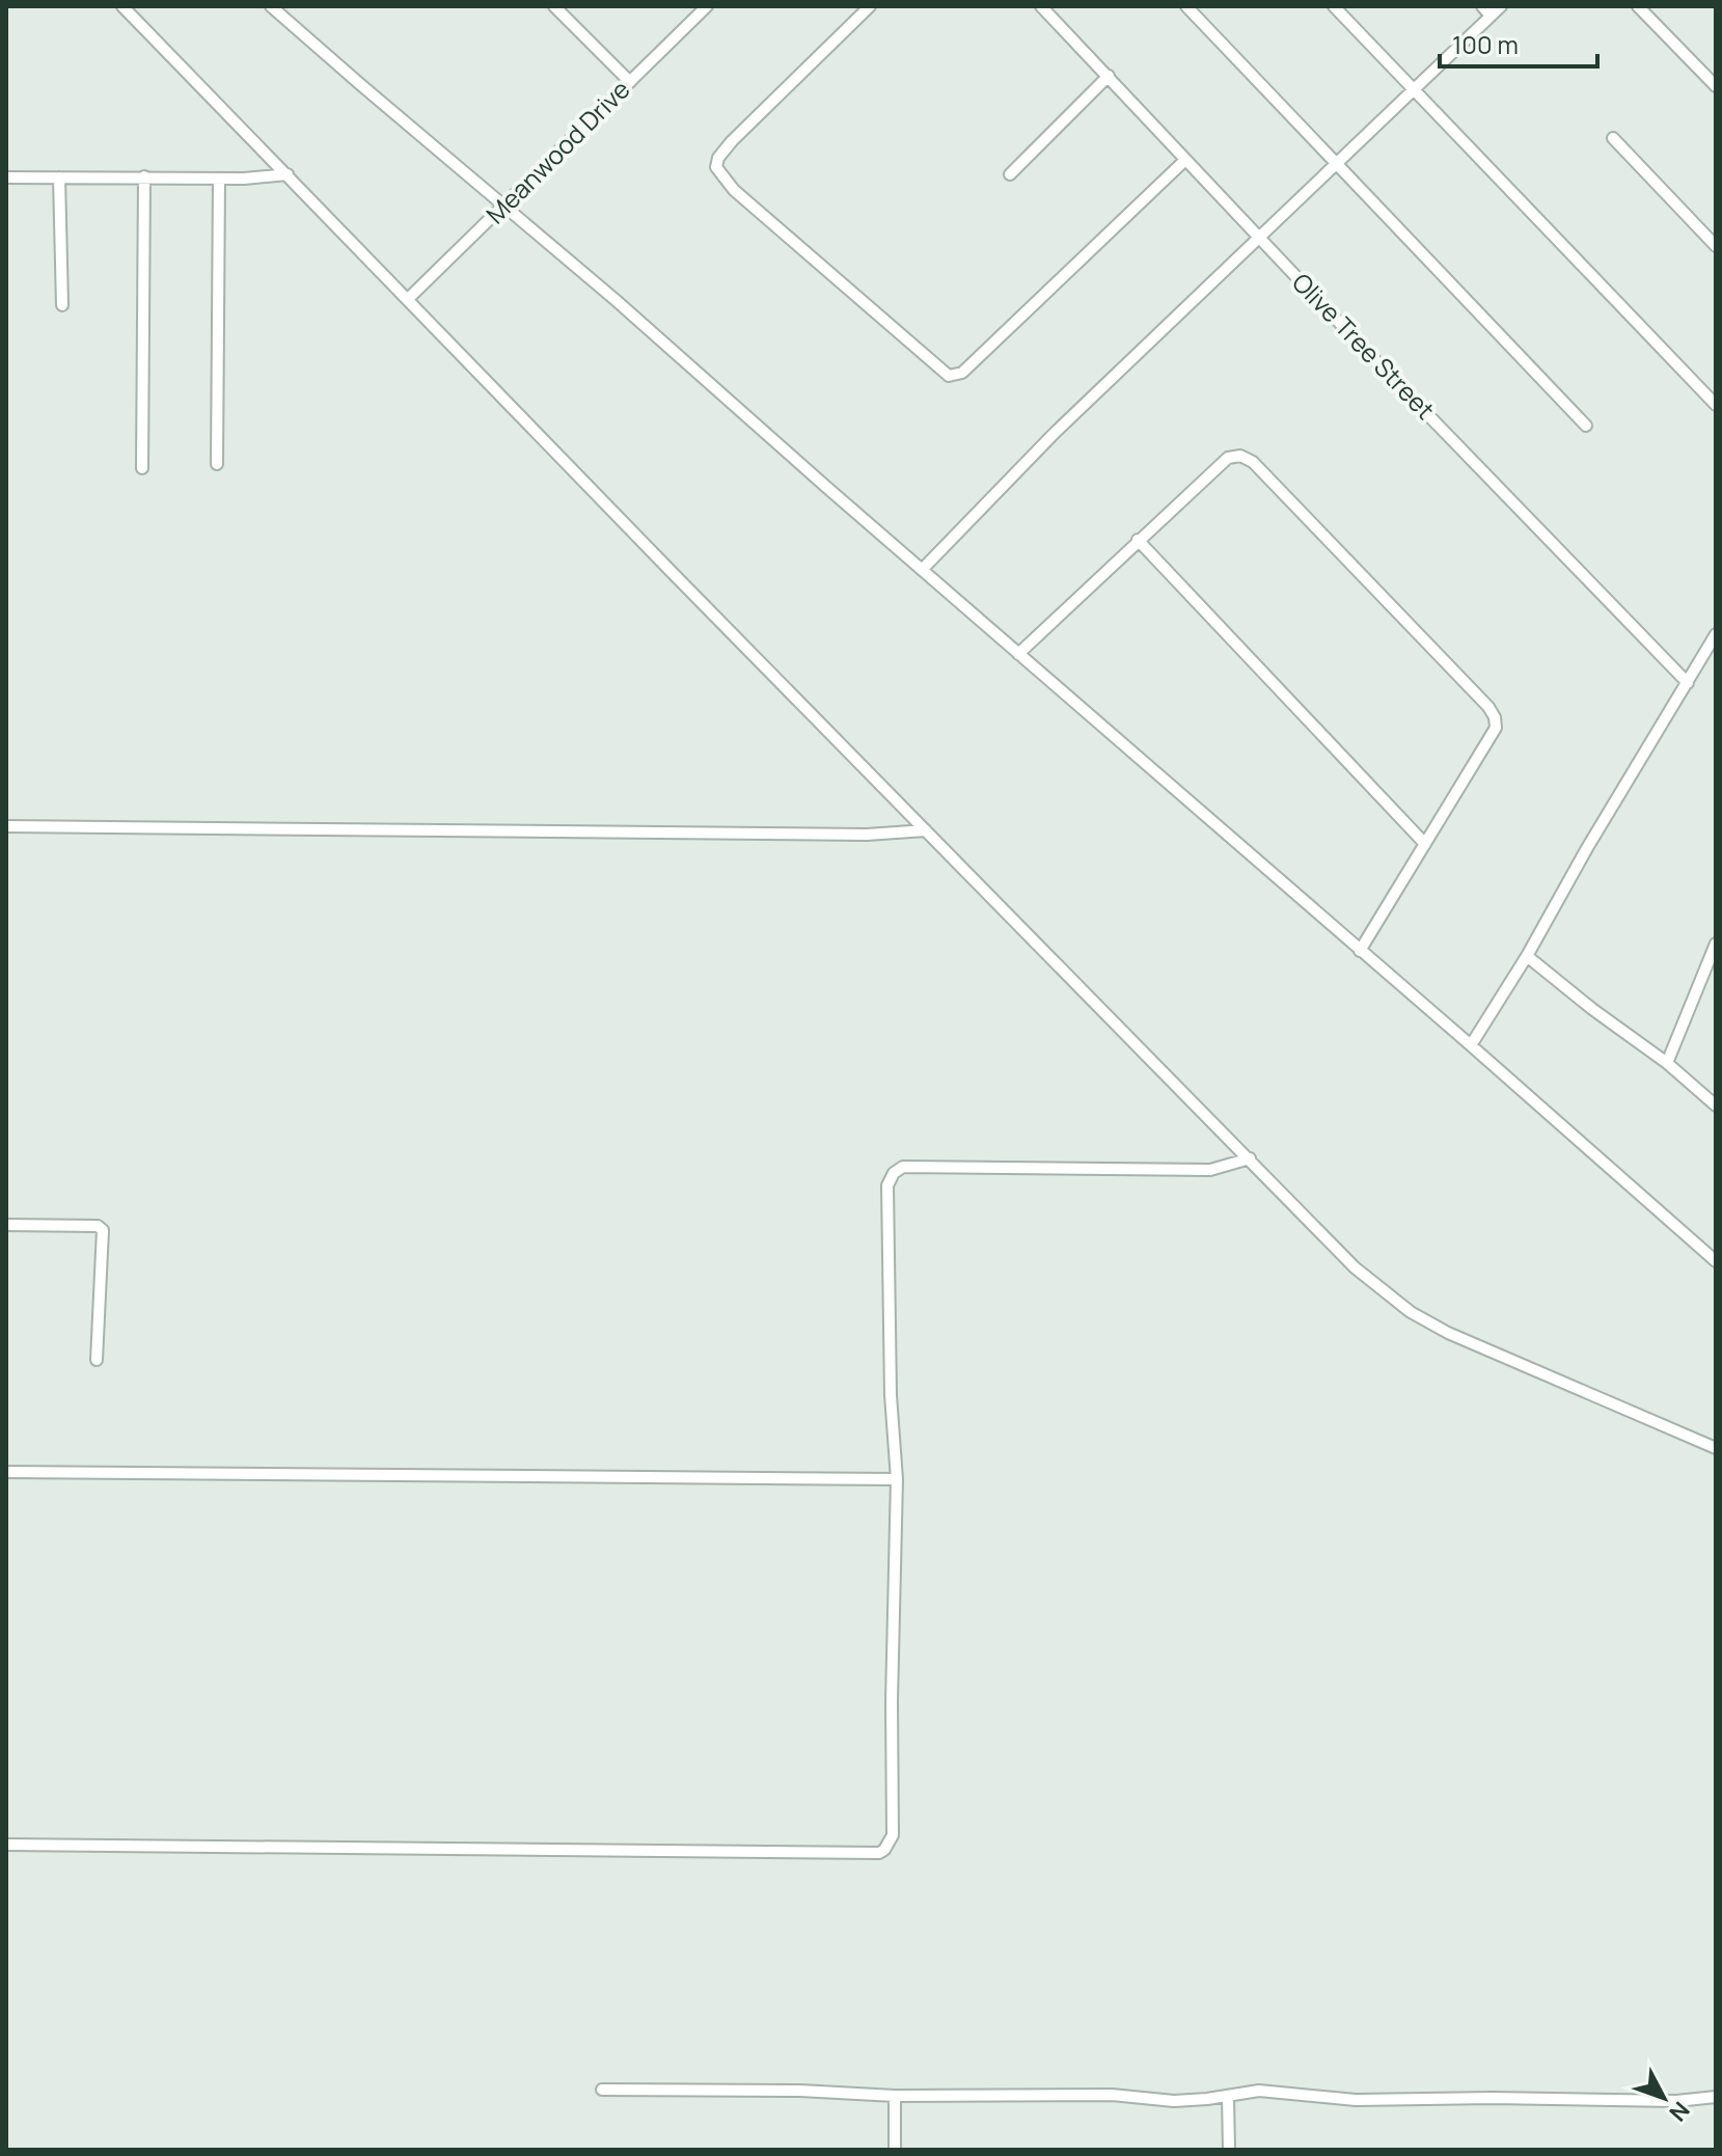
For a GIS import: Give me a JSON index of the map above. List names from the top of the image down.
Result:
{
  "streets": {
    "street": ["Meanwood Drive", "Olive Tree Street"]
  },
  "scale_bar": "100 m",
  "north": "bottom right"
}
